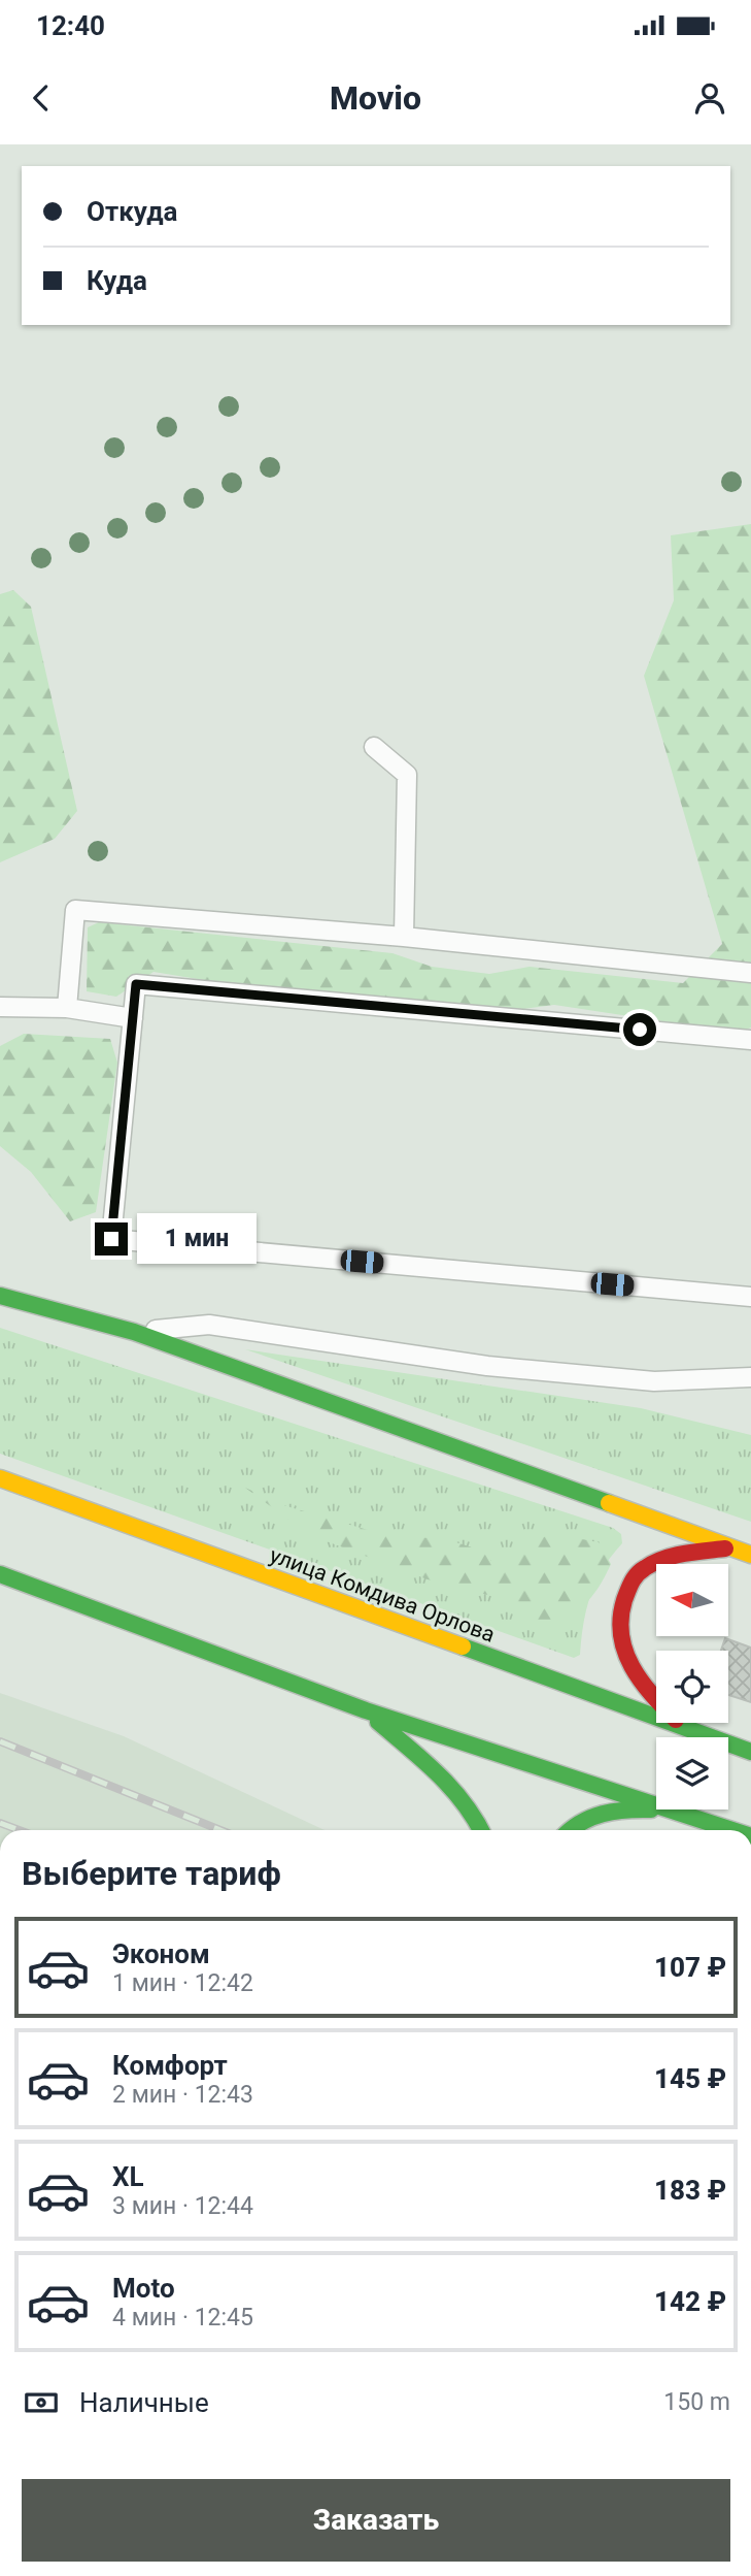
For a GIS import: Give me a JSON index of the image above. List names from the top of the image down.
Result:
{
  "streets": {
    "main road": ["улица Комдива Орлова"]
  },
  "north": "left",
  "page": {
    "status": "12:40",
    "header": "Movio",
    "banner": ["Откуда", "Куда"],
    "bubble": "1 мин",
    "heading": "Выберите тариф",
    "list": [
      {
        "name": "Эконом",
        "note": "1 мин · 12:42",
        "value": "107 ₽"
      },
      {
        "name": "Комфорт",
        "note": "2 мин · 12:43",
        "value": "145 ₽"
      },
      {
        "name": "XL",
        "note": "3 мин · 12:44",
        "value": "183 ₽"
      },
      {
        "name": "Moto",
        "note": "4 мин · 12:45",
        "value": "142 ₽"
      }
    ],
    "pay": ["Наличные", "150 m"],
    "buttons": "Заказать"
  }
}
